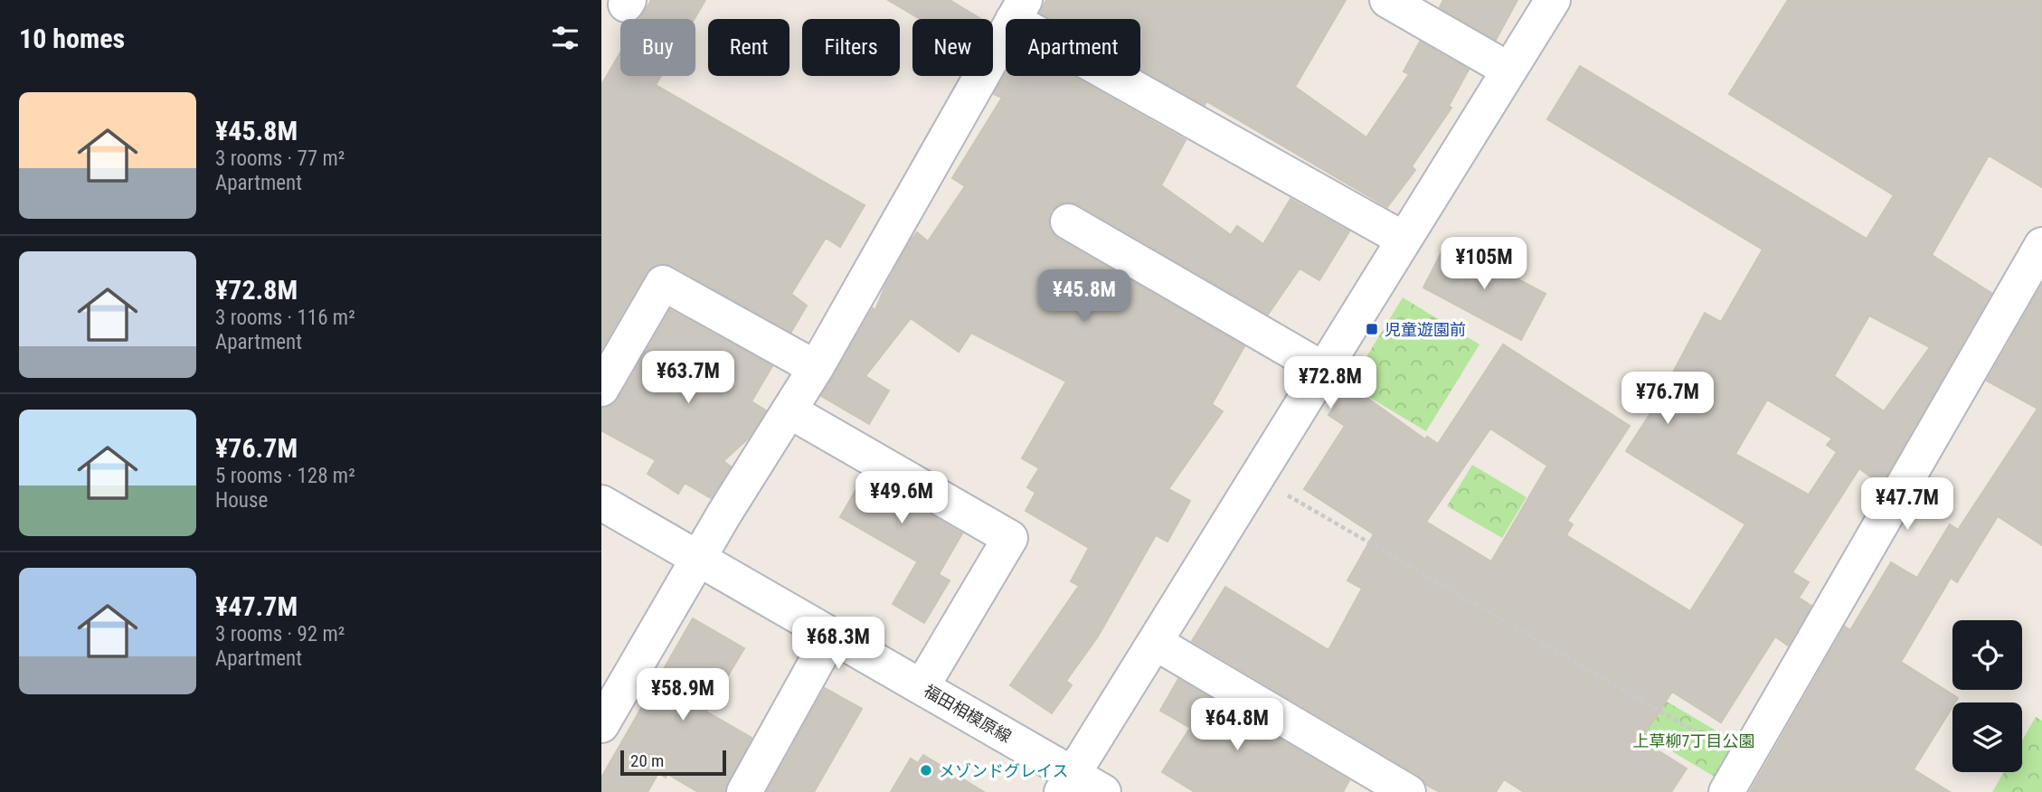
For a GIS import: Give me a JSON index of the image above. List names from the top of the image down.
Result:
{
  "streets": {
    "street": ["福田相模原線"]
  },
  "parks": ["上草柳7丁目公園"],
  "places": {
    "transit": ["児童遊園前"],
    "other": ["メゾンドグレイス"]
  },
  "scale_bar": "20 m",
  "page": {
    "heading": "10 homes",
    "chip": [
      "Buy",
      "Rent",
      "Filters",
      "New",
      "Apartment"
    ],
    "list": [
      {
        "name": "¥45.8M",
        "note": "3 rooms · 77 m² · Apartment"
      },
      {
        "name": "¥72.8M",
        "note": "3 rooms · 116 m² · Apartment"
      },
      {
        "name": "¥76.7M",
        "note": "5 rooms · 128 m² · House"
      },
      {
        "name": "¥47.7M",
        "note": "3 rooms · 92 m² · Apartment"
      }
    ],
    "price": [
      "¥105M",
      "¥45.8M",
      "¥63.7M",
      "¥72.8M",
      "¥76.7M",
      "¥49.6M",
      "¥47.7M",
      "¥68.3M",
      "¥58.9M",
      "¥64.8M"
    ],
    "scale": "20 m"
  }
}
